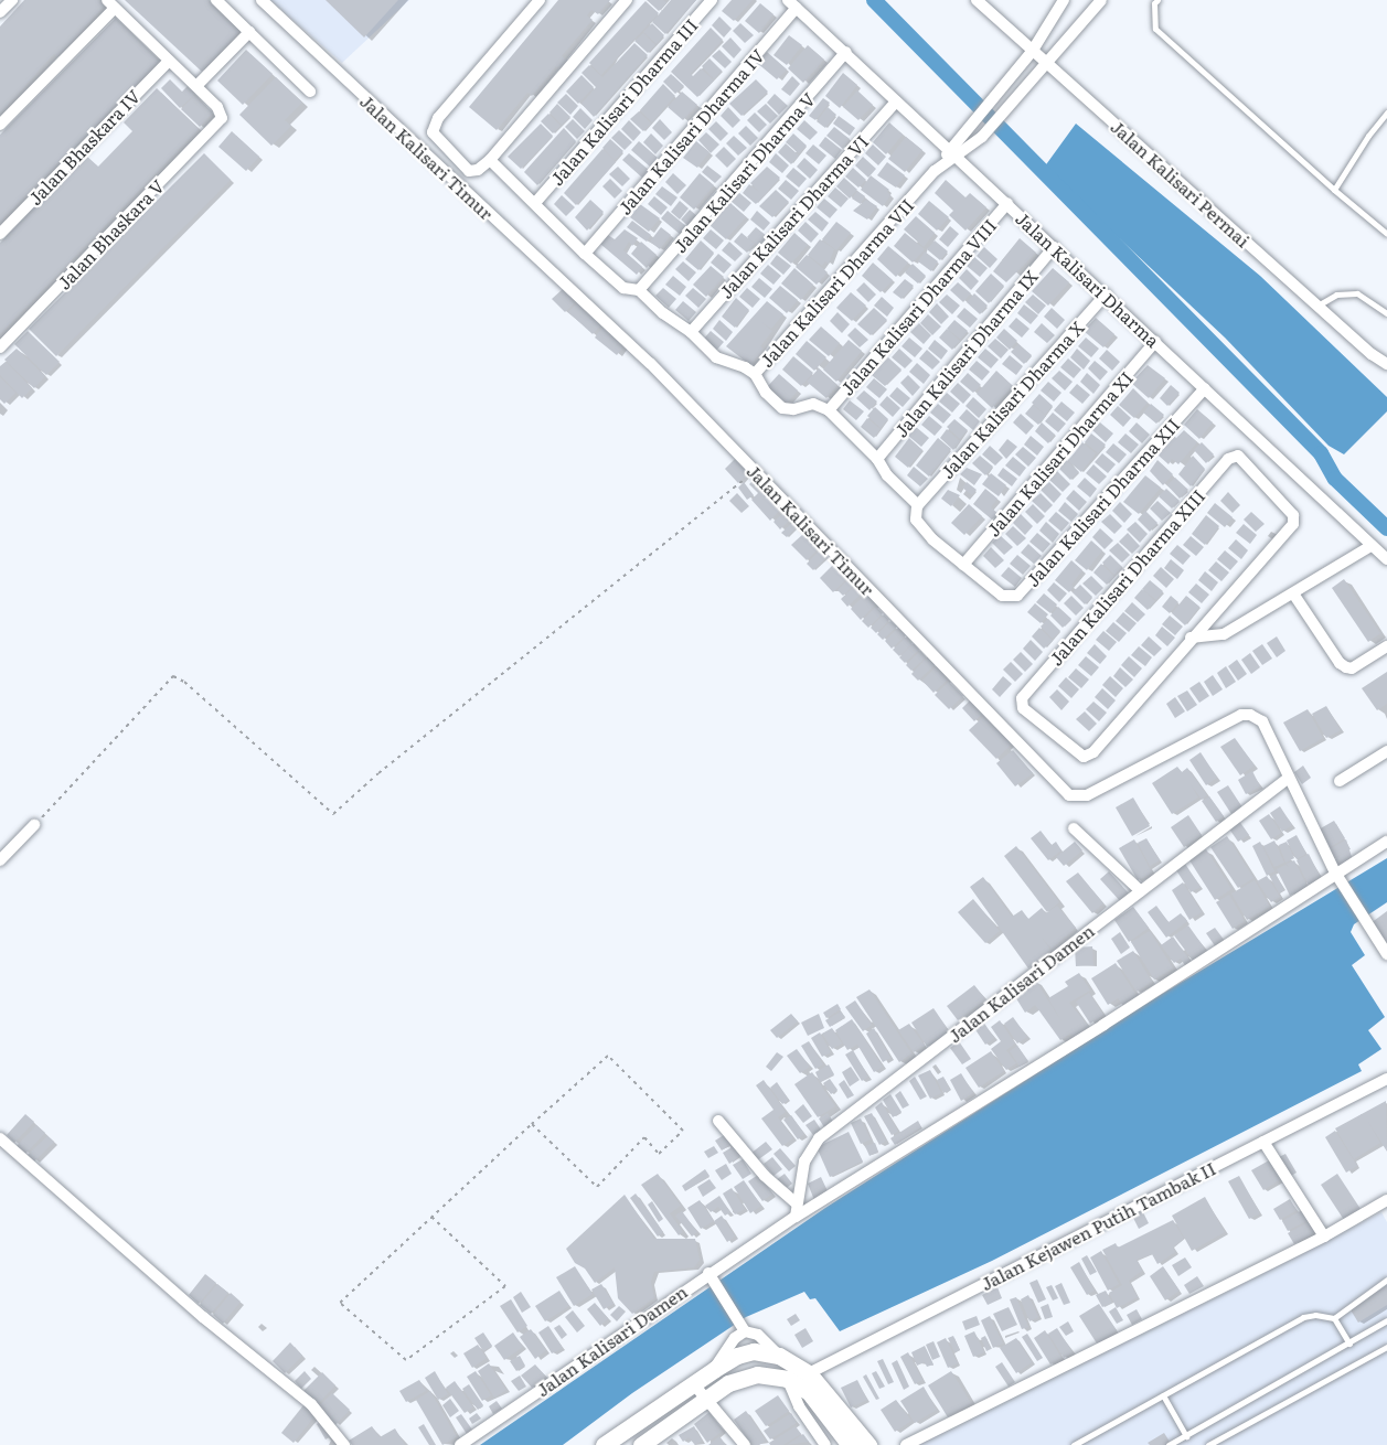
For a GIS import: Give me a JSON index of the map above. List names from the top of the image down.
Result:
{
  "streets": {
    "street": [
      "Jalan Kalisari Dharma III",
      "Jalan Kalisari Dharma IV",
      "Jalan Bhaskara IV",
      "Jalan Kalisari Timur",
      "Jalan Kalisari Dharma V",
      "Jalan Kalisari Permai",
      "Jalan Kalisari Dharma VI",
      "Jalan Bhaskara V",
      "Jalan Kalisari Dharma",
      "Jalan Kalisari Dharma VII",
      "Jalan Kalisari Dharma VIII",
      "Jalan Kalisari Dharma IX",
      "Jalan Kalisari Dharma X",
      "Jalan Kalisari Dharma XI",
      "Jalan Kalisari Dharma XII",
      "Jalan Kalisari Dharma XIII",
      "Jalan Kalisari Damen",
      "Jalan Kejawen Putih Tambak II"
    ]
  },
  "crossings": [
    ["Jalan Kalisari Dharma IV", "Jalan Kalisari Dharma"],
    ["Jalan Kalisari Timur", "Jalan Kalisari Damen"],
    ["Jalan Kalisari Dharma V", "Jalan Kalisari Dharma"],
    ["Jalan Kalisari Dharma VI", "Jalan Kalisari Dharma"],
    ["Jalan Kalisari Dharma", "Jalan Kalisari Dharma VII"],
    ["Jalan Kalisari Dharma", "Jalan Kalisari Dharma VIII"],
    ["Jalan Kalisari Dharma", "Jalan Kalisari Dharma IX"],
    ["Jalan Kalisari Dharma", "Jalan Kalisari Dharma X"],
    ["Jalan Kalisari Dharma", "Jalan Kalisari Dharma XI"],
    ["Jalan Kalisari Dharma", "Jalan Kalisari Dharma XII"],
    ["Jalan Kalisari Dharma VII", "Jalan Kalisari Dharma VIII"],
    ["Jalan Kalisari Dharma VII", "Jalan Kalisari Dharma XII"],
    ["Jalan Kalisari Dharma VIII", "Jalan Kalisari Dharma XII"],
    ["Jalan Kalisari Dharma IX", "Jalan Kalisari Dharma XII"],
    ["Jalan Kalisari Dharma X", "Jalan Kalisari Dharma XII"],
    ["Jalan Kalisari Dharma XI", "Jalan Kalisari Dharma XII"]
  ]
}
